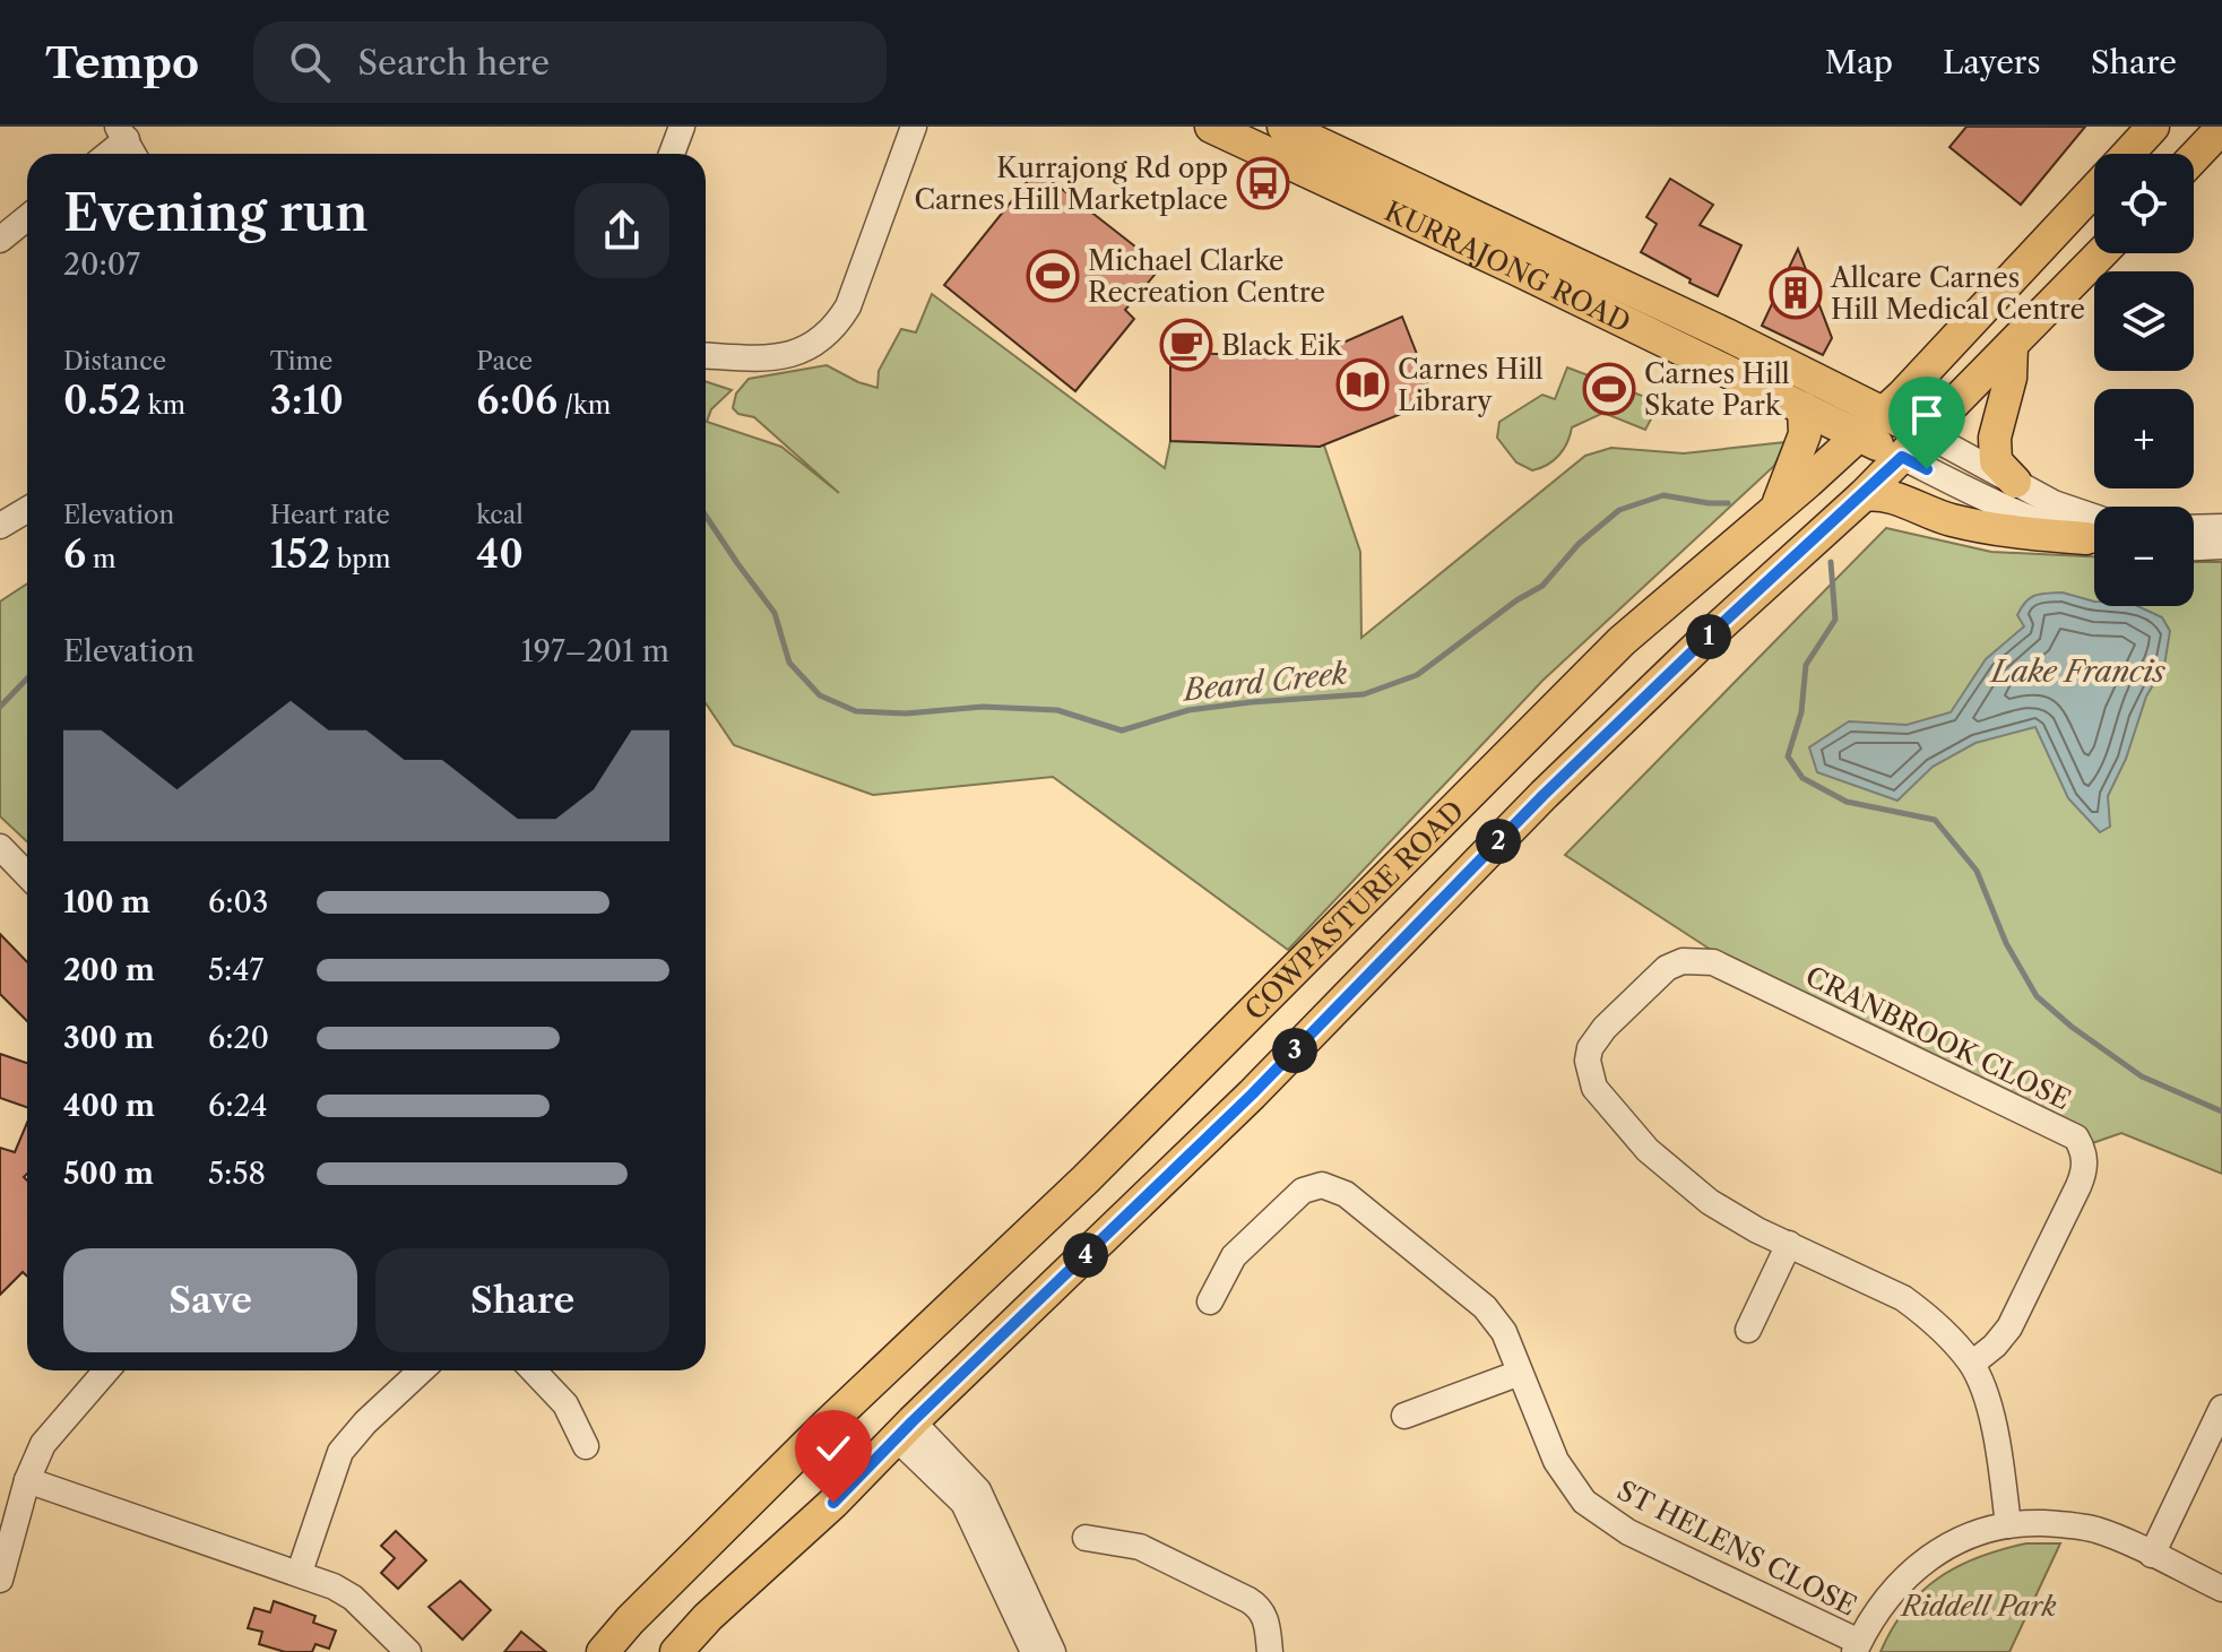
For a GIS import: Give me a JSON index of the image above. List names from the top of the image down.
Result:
{
  "streets": {
    "main road": ["KURRAJONG ROAD", "COWPASTURE ROAD"],
    "street": ["CRANBROOK CLOSE", "ST HELENS CLOSE"]
  },
  "crossings": [
    ["KURRAJONG ROAD", "COWPASTURE ROAD"]
  ],
  "water": ["Lake Francis", "Beard Creek"],
  "parks": ["Riddell Park"],
  "places": {
    "bus stop": ["Kurrajong Rd opp Carnes Hill Marketplace"],
    "sports": ["Michael Clarke Recreation Centre", "Carnes Hill Skate Park"],
    "building": ["Allcare Carnes Hill Medical Centre"],
    "cafe": ["Black Eik"],
    "library": ["Carnes Hill Library"]
  },
  "page": {
    "header": "Tempo",
    "search": "Search here",
    "nav": ["Map", "Layers", "Share"],
    "map_buttons": ["+", "−"],
    "heading": ["Evening run", "20:07"],
    "stats": [
      ["Distance", "0.52 km"],
      ["Time", "3:10"],
      ["Pace", "6:06 /km"],
      ["Elevation", "6 m"],
      ["Heart rate", "152 bpm"],
      ["kcal", "40"]
    ],
    "pins": [
      "1",
      "2",
      "3",
      "4"
    ],
    "chart": ["Elevation", "197–201 m"],
    "list": [
      {
        "name": "100 m",
        "note": "6:03"
      },
      {
        "name": "200 m",
        "note": "5:47"
      },
      {
        "name": "300 m",
        "note": "6:20"
      },
      {
        "name": "400 m",
        "note": "6:24"
      },
      {
        "name": "500 m",
        "note": "5:58"
      }
    ],
    "buttons": ["Save", "Share"]
  }
}
